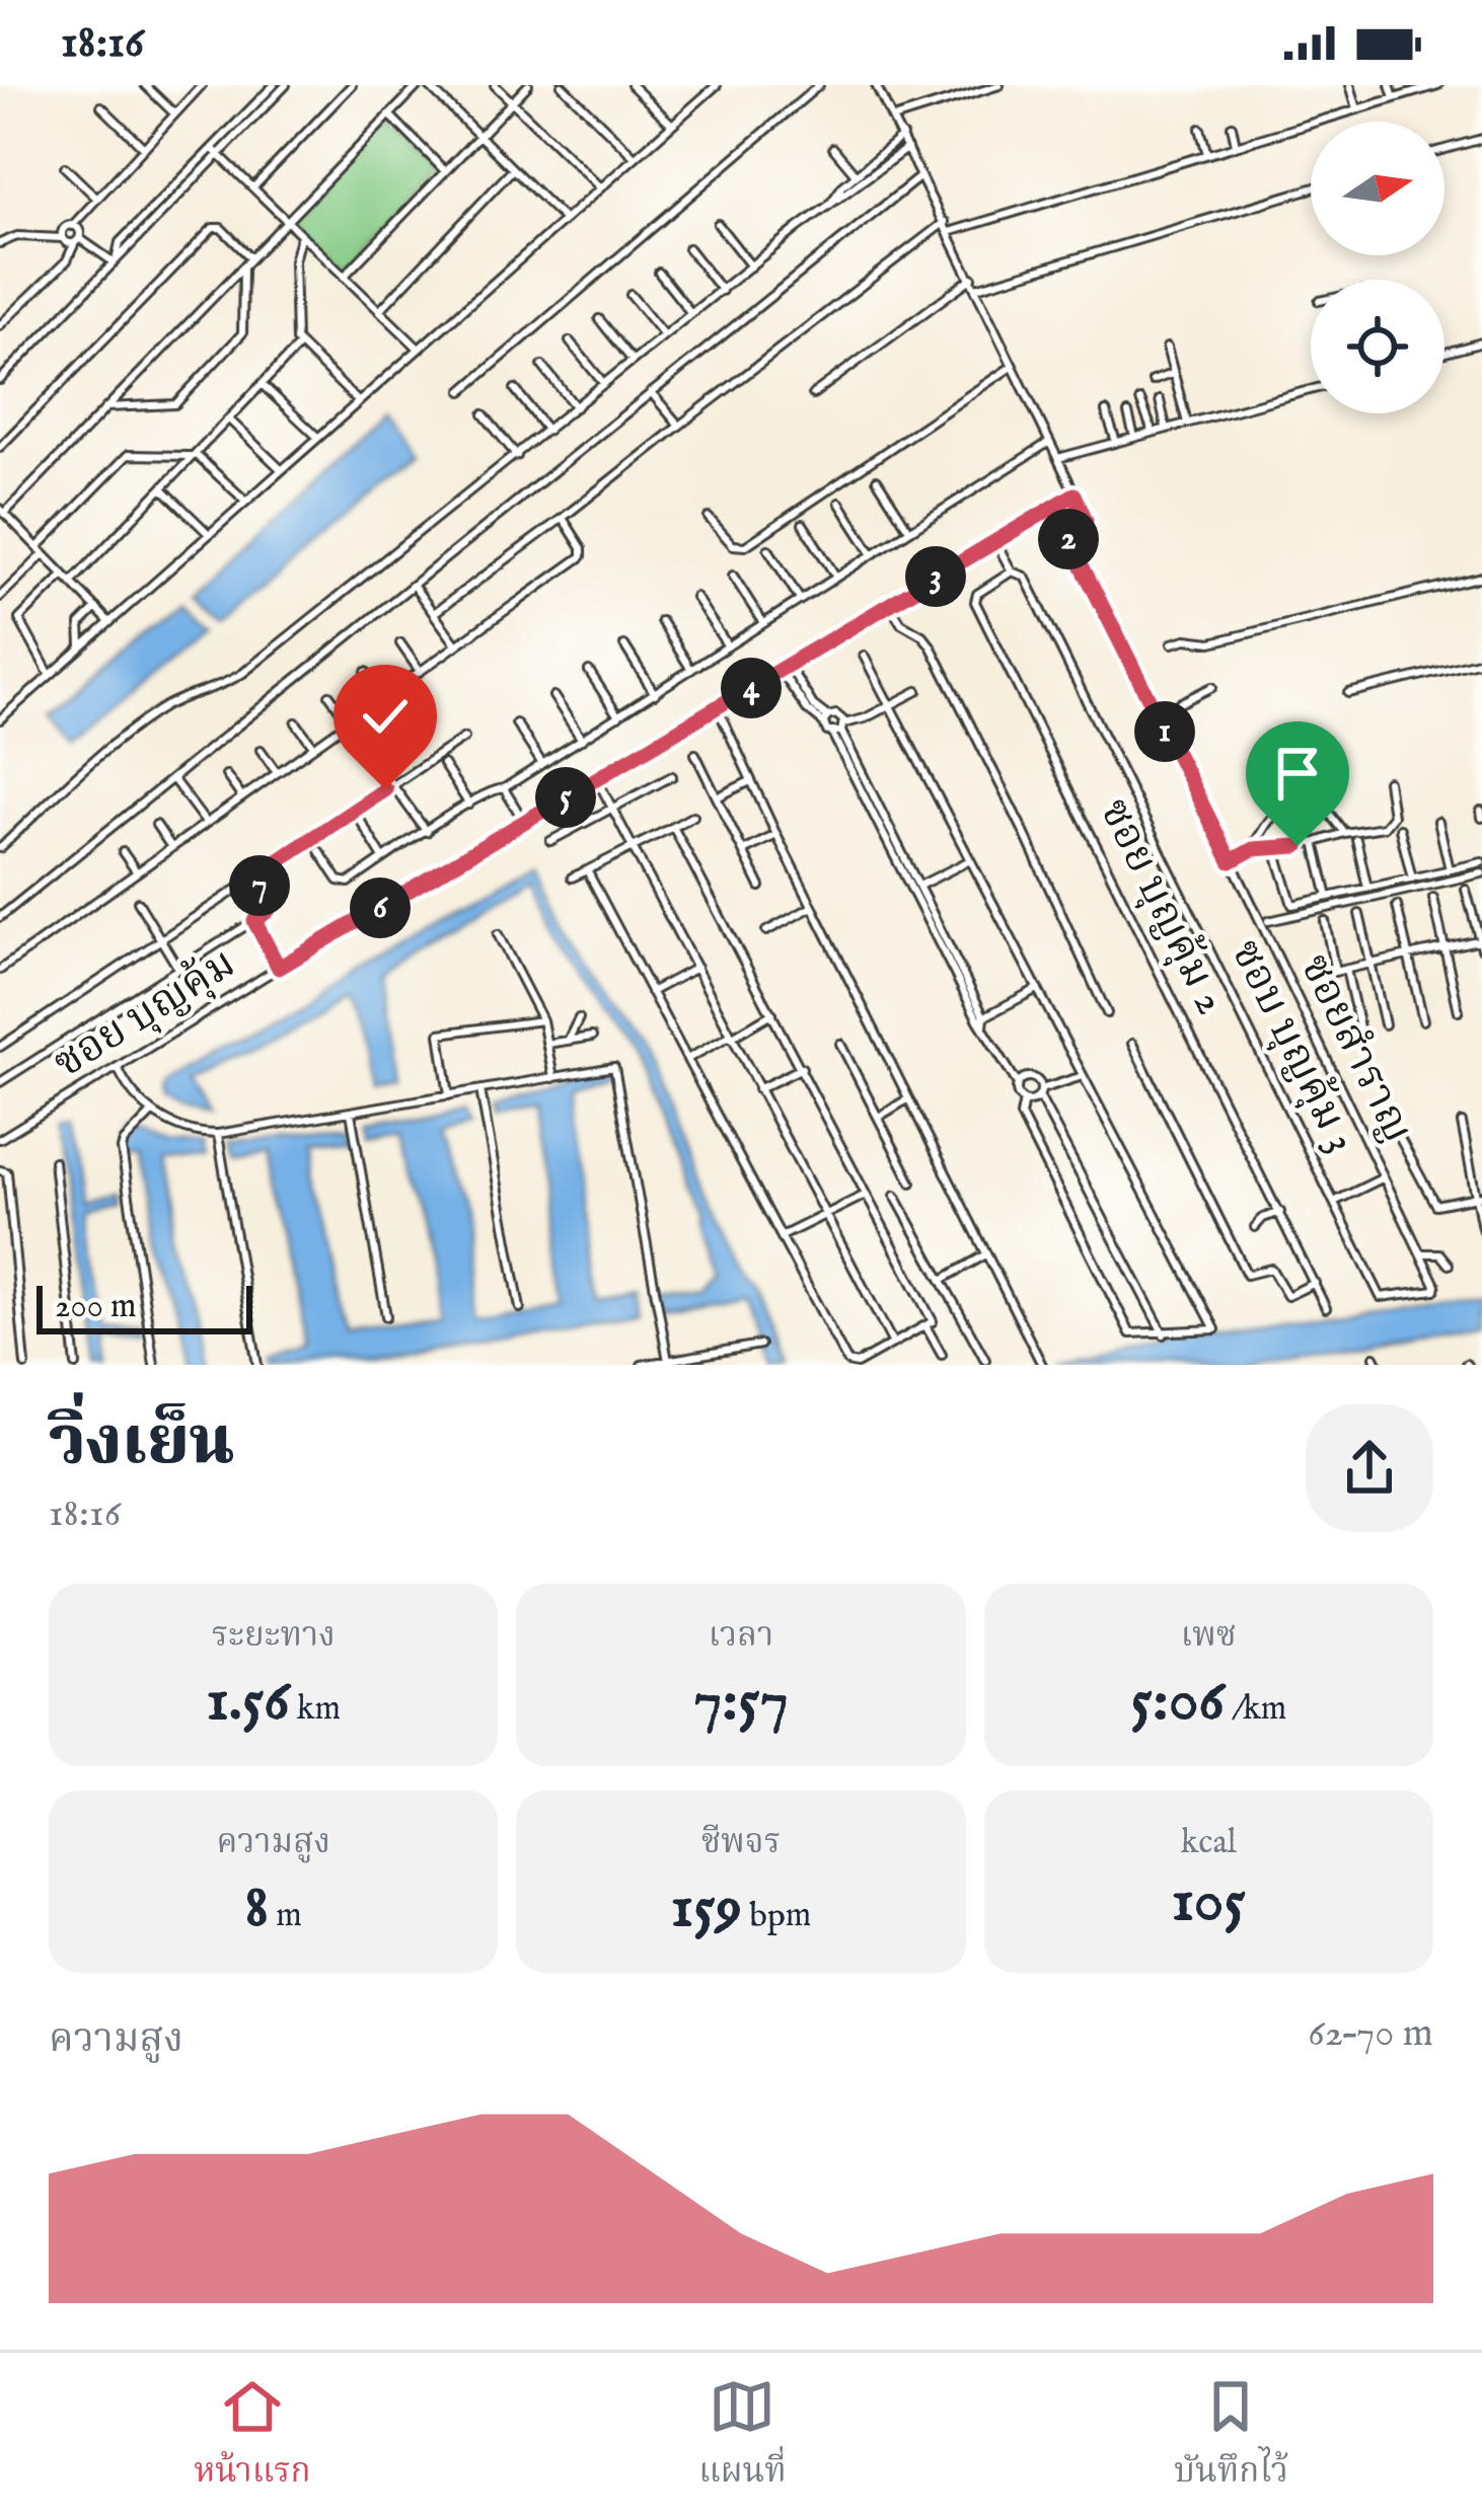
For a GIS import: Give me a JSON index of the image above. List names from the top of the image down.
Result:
{
  "streets": {
    "street": [
      "ซอย บุญคุ้ม 2",
      "ซอย บุญคุ้ม",
      "ซอบ บุญคุ้ม 3",
      "ซอยสำราญ"
    ]
  },
  "crossings": [
    ["ซอย บุญคุ้ม 2", "ซอบ บุญคุ้ม 3"],
    ["ซอย บุญคุ้ม", "ซอบ บุญคุ้ม 3"],
    ["ซอย บุญคุ้ม", "ซอยสำราญ"],
    ["ซอบ บุญคุ้ม 3", "ซอยสำราญ"]
  ],
  "scale_bar": "200 m",
  "north": "right",
  "page": {
    "status": "18:16",
    "pins": [
      "2",
      "3",
      "4",
      "1",
      "5",
      "7",
      "6"
    ],
    "scale": "200 m",
    "heading": ["วิ่งเย็น", "18:16"],
    "stats": [
      ["ระยะทาง", "1.56 km"],
      ["เวลา", "7:57"],
      ["เพซ", "5:06 /km"],
      ["ความสูง", "8 m"],
      ["ชีพจร", "159 bpm"],
      ["kcal", "105"]
    ],
    "chart": ["ความสูง", "62–70 m"],
    "tabs": ["หน้าแรก", "แผนที่", "บันทึกไว้"]
  }
}
